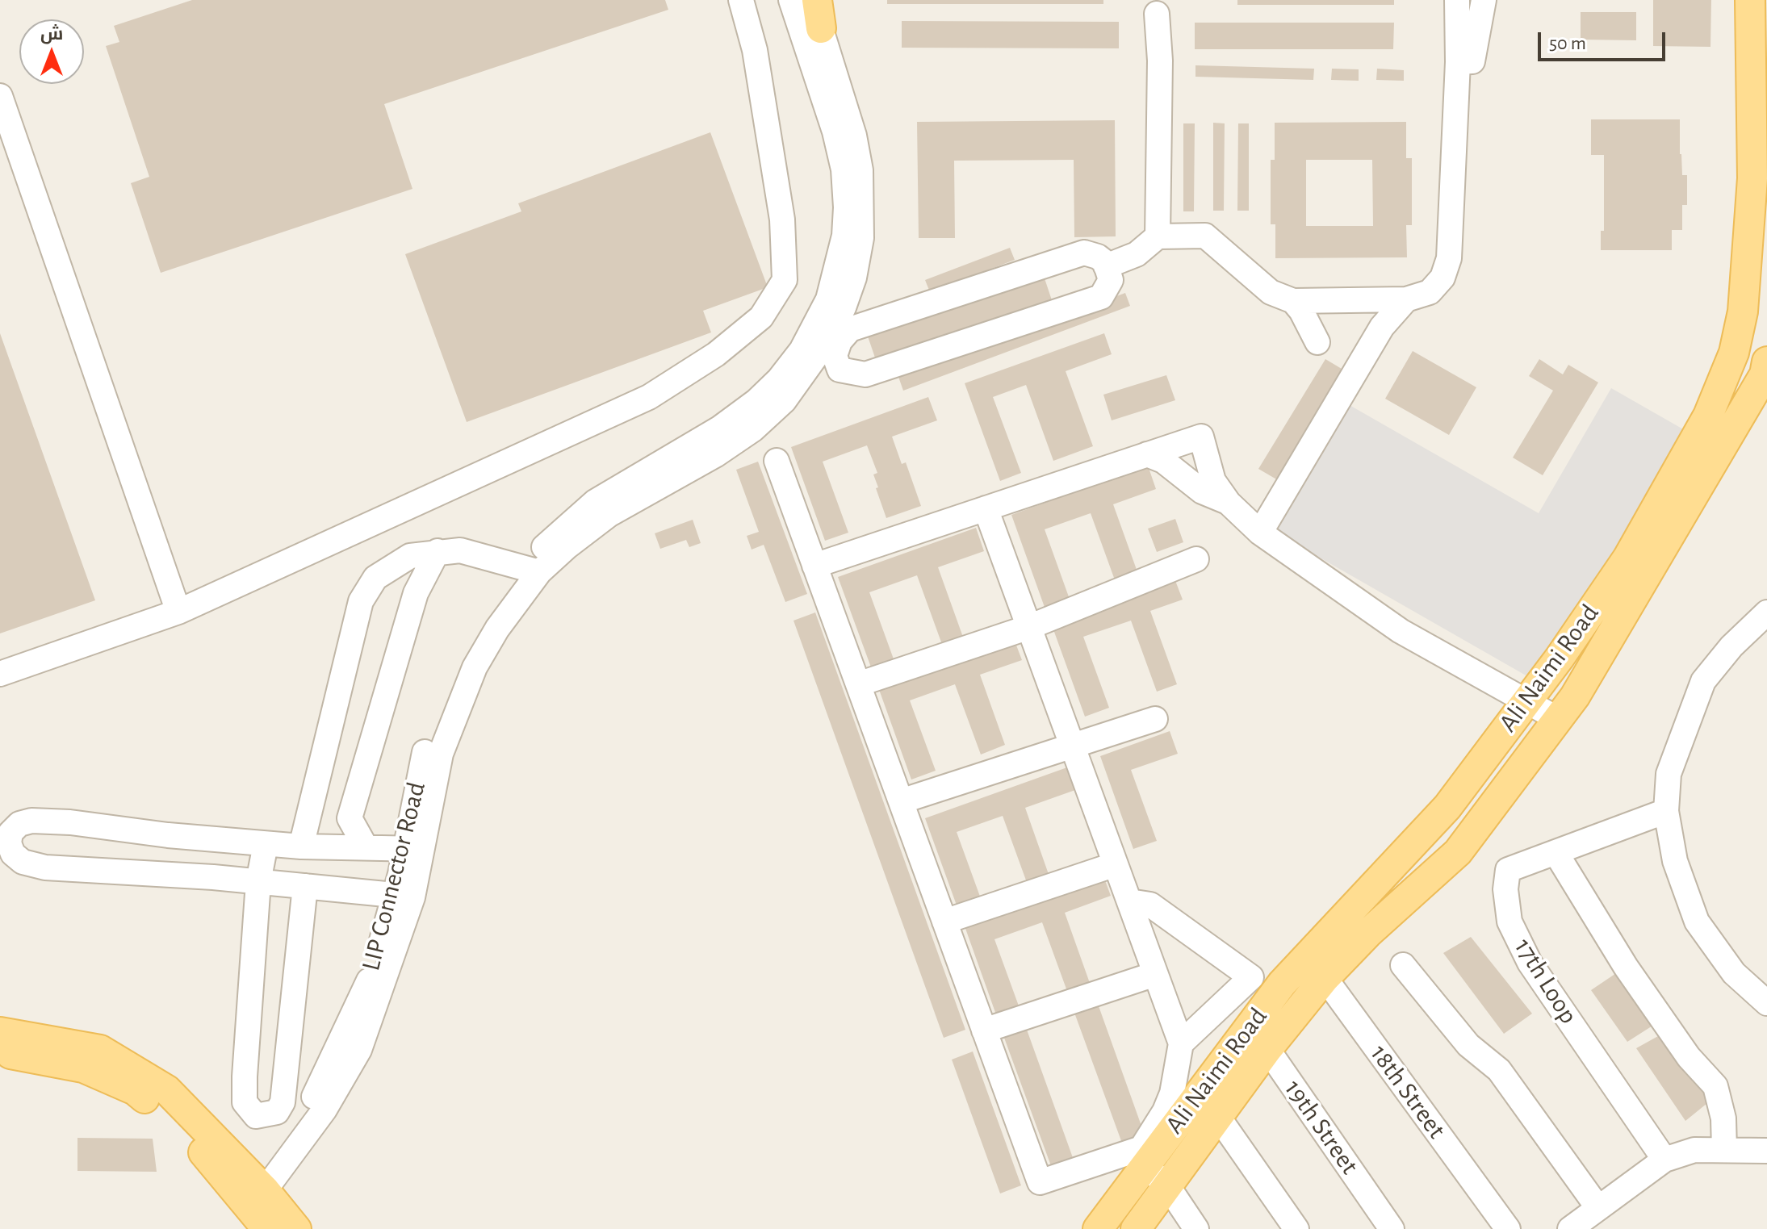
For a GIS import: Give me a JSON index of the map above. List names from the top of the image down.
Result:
{
  "streets": {
    "main road": ["Ali Naimi Road"],
    "street": [
      "LIP Connector Road",
      "17th Loop",
      "18th Street",
      "19th Street"
    ]
  },
  "crossings": [
    ["Ali Naimi Road", "18th Street"],
    ["Ali Naimi Road", "19th Street"]
  ],
  "scale_bar": "50 m",
  "north": "top"
}
